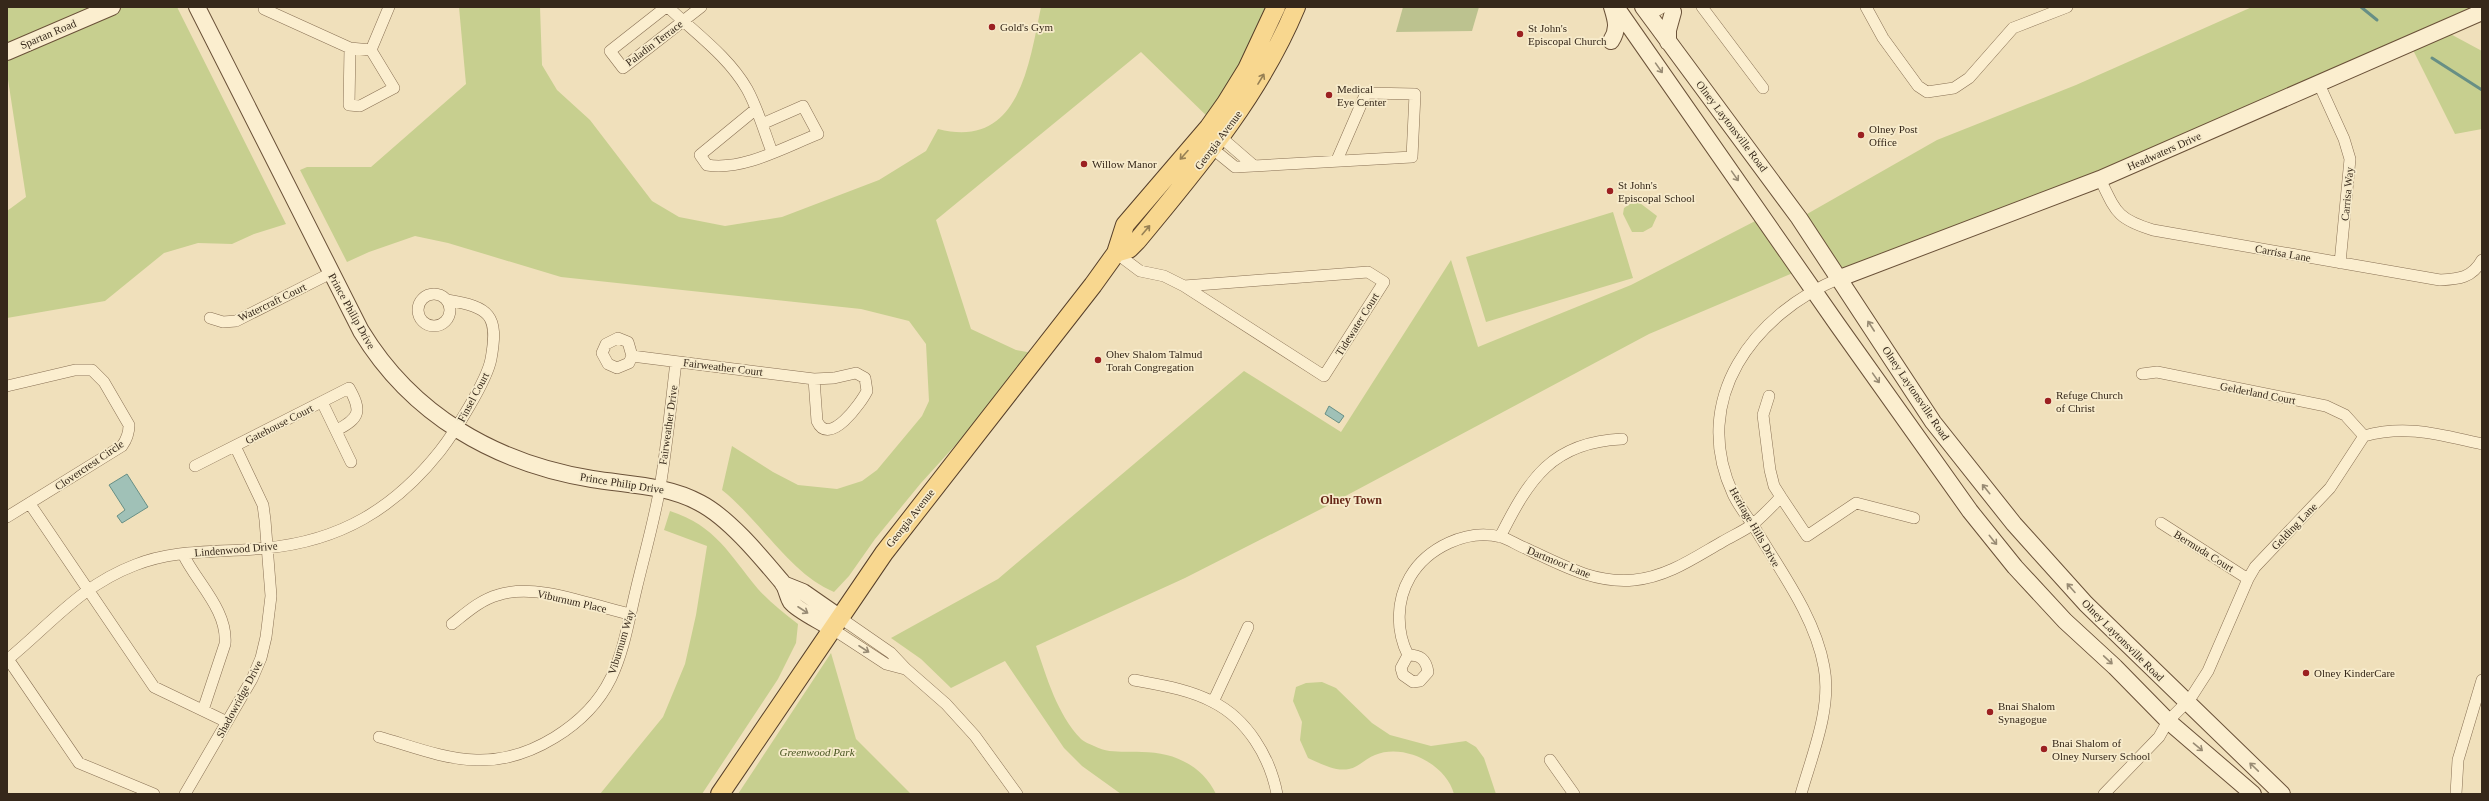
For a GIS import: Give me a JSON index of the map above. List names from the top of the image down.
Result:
{
  "streets": {
    "main road": [
      "Spartan Road",
      "Olney Laytonsville Road",
      "Georgia Avenue",
      "Headwaters Drive",
      "Prince Philip Drive"
    ],
    "street": [
      "Paladin Terrace",
      "Carrisa Way",
      "Carrisa Lane",
      "Watercraft Court",
      "Tidewater Court",
      "Fairweather Court",
      "Gelderland Court",
      "Finsel Court",
      "Gatehouse Court",
      "Fairweather Drive",
      "Clovercrest Circle",
      "Gelding Lane",
      "Heritage Hills Drive",
      "Lindenwood Drive",
      "Bermuda Court",
      "Dartmoor Lane",
      "Viburnum Place",
      "Viburnum Way",
      "Shadowridge Drive"
    ]
  },
  "crossings": [
    ["Olney Laytonsville Road", "Headwaters Drive"],
    ["Olney Laytonsville Road", "Gelding Lane"],
    ["Olney Laytonsville Road", "Heritage Hills Drive"],
    ["Georgia Avenue", "Prince Philip Drive"],
    ["Georgia Avenue", "Tidewater Court"],
    ["Headwaters Drive", "Carrisa Way"],
    ["Headwaters Drive", "Carrisa Lane"],
    ["Headwaters Drive", "Heritage Hills Drive"],
    ["Carrisa Way", "Carrisa Lane"],
    ["Watercraft Court", "Prince Philip Drive"],
    ["Prince Philip Drive", "Finsel Court"],
    ["Prince Philip Drive", "Fairweather Drive"],
    ["Prince Philip Drive", "Lindenwood Drive"],
    ["Prince Philip Drive", "Viburnum Way"],
    ["Fairweather Court", "Fairweather Drive"],
    ["Gelderland Court", "Gelding Lane"],
    ["Finsel Court", "Lindenwood Drive"],
    ["Gatehouse Court", "Lindenwood Drive"],
    ["Gatehouse Court", "Shadowridge Drive"],
    ["Fairweather Drive", "Viburnum Way"],
    ["Gelding Lane", "Bermuda Court"],
    ["Heritage Hills Drive", "Dartmoor Lane"],
    ["Lindenwood Drive", "Shadowridge Drive"],
    ["Viburnum Place", "Viburnum Way"]
  ],
  "districts": ["Olney Town"],
  "parks": ["Greenwood Park"],
  "places": [
    "Gold's Gym",
    "St John's Episcopal Church",
    "Medical Eye Center",
    "Olney Post Office",
    "Willow Manor",
    "St John's Episcopal School",
    "Ohev Shalom Talmud Torah Congregation",
    "Refuge Church of Christ",
    "Olney KinderCare",
    "Bnai Shalom Synagogue",
    "Bnai Shalom of Olney Nursery School"
  ]
}
